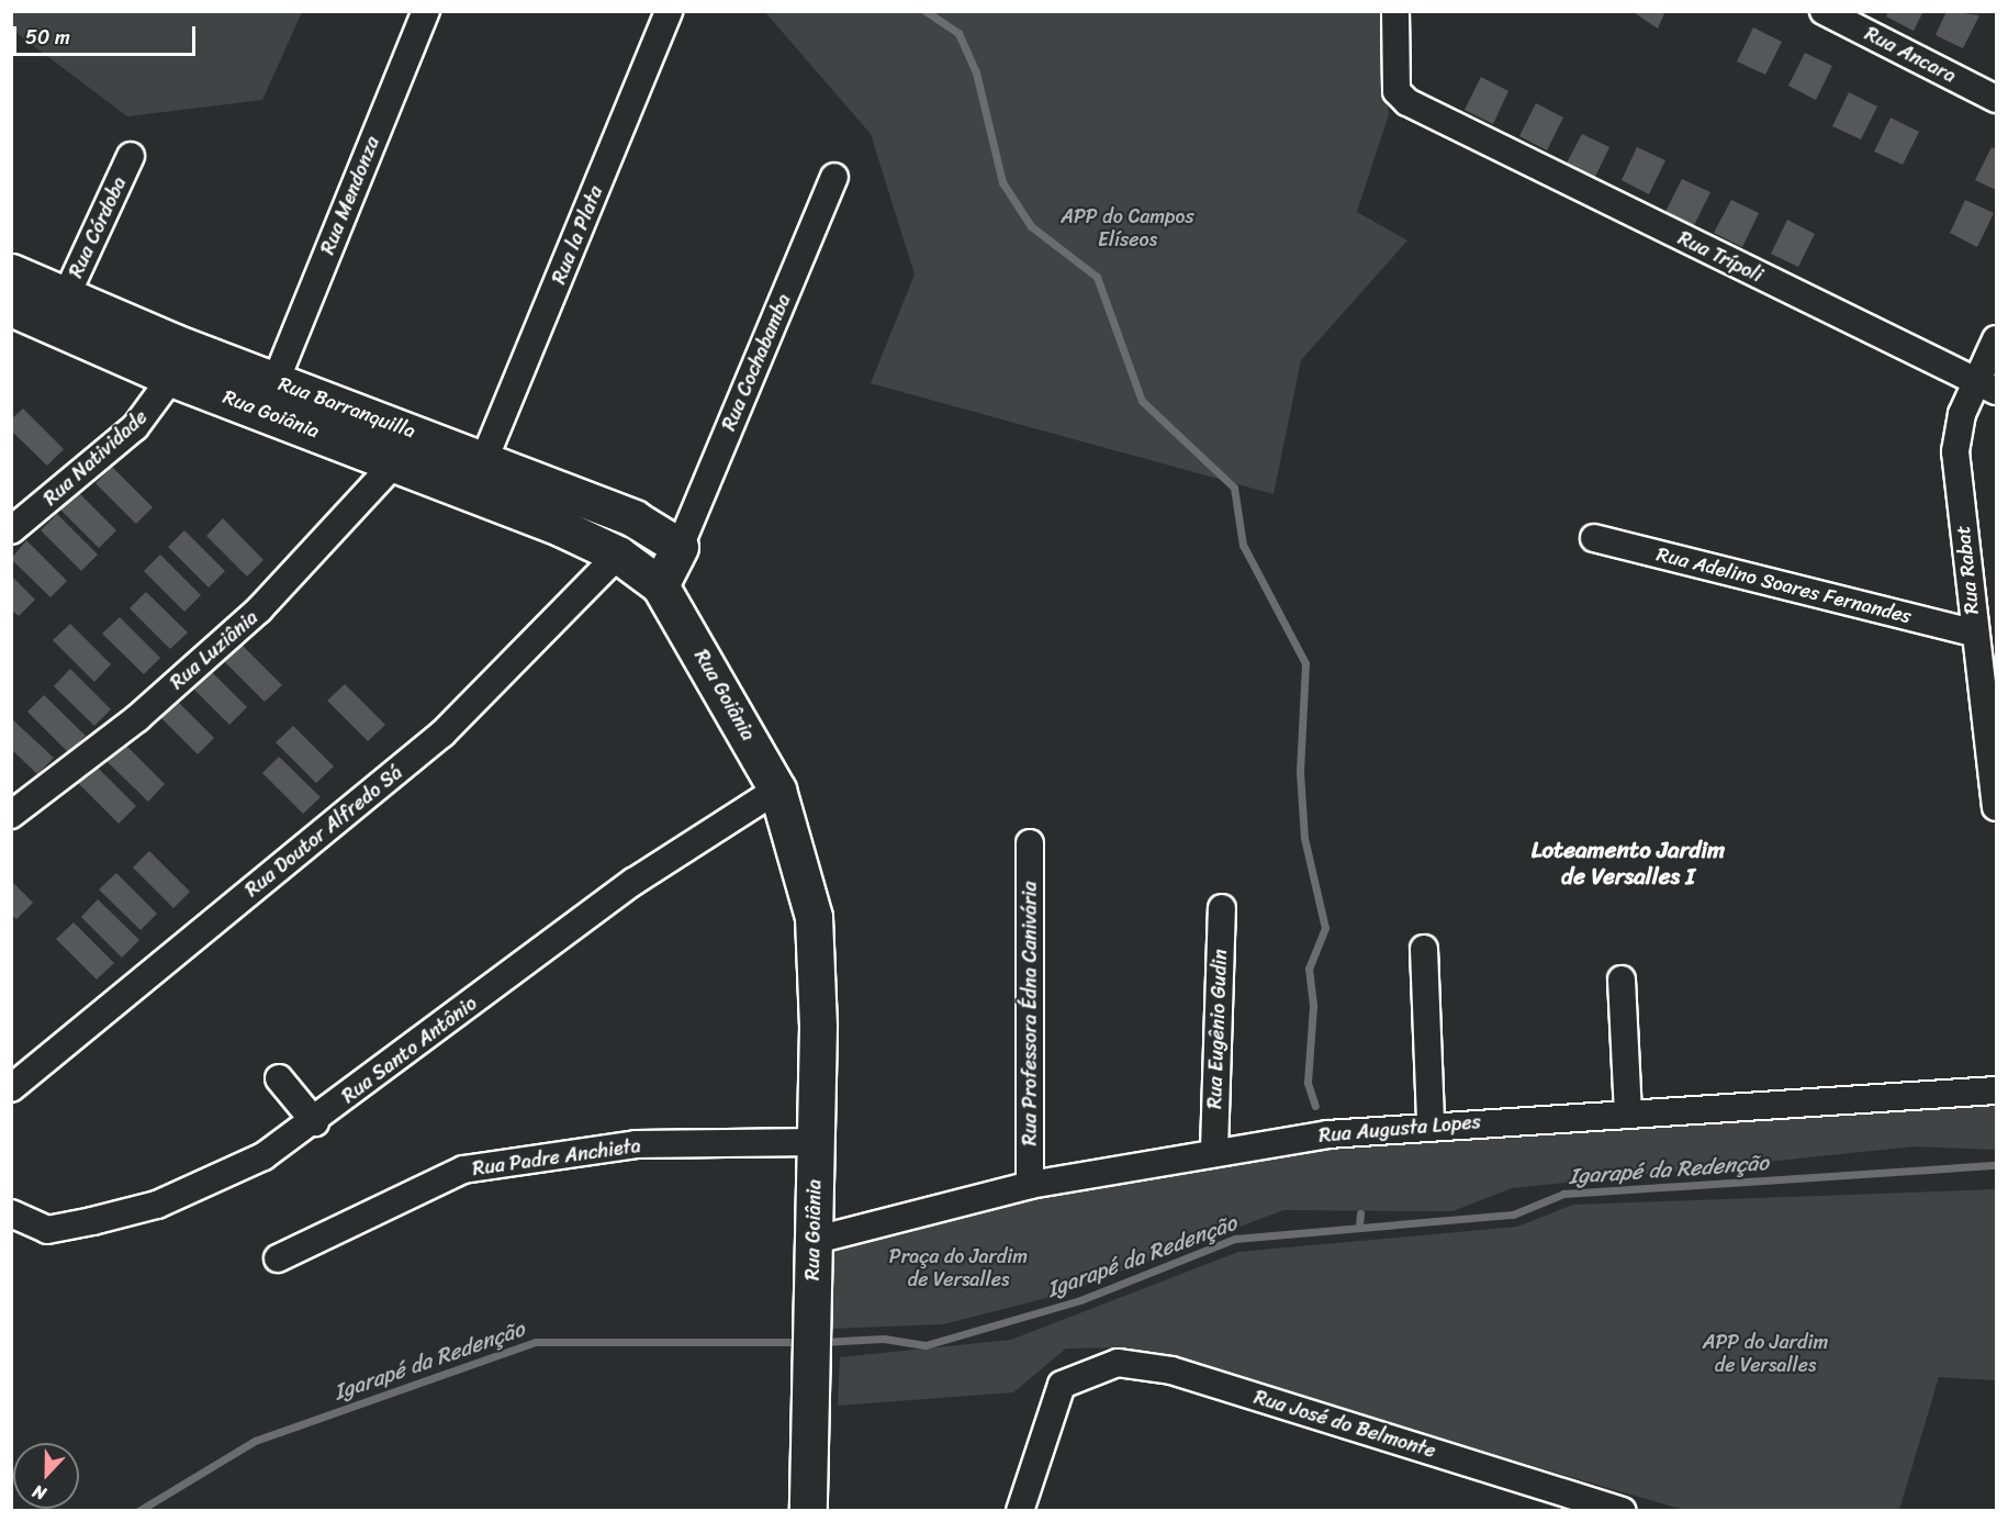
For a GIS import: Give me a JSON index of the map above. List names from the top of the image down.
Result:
{
  "streets": {
    "street": [
      "Rua Ancara",
      "Rua Mendonza",
      "Rua Córdoba",
      "Rua la Plata",
      "Rua Trípoli",
      "Rua Cochabamba",
      "Rua Barranquilla",
      "Rua Goiânia",
      "Rua Natividade",
      "Rua Rabat",
      "Rua Adelino Soares Fernandes",
      "Rua Luziânia",
      "Rua Doutor Alfredo Sá",
      "Rua Professora Édna Canivária",
      "Rua Eugênio Gudin",
      "Rua Santo Antônio",
      "Rua Augusta Lopes",
      "Rua Padre Anchieta",
      "Rua José do Belmonte"
    ]
  },
  "crossings": [
    ["Rua Mendonza", "Rua Barranquilla"],
    ["Rua Córdoba", "Rua Barranquilla"],
    ["Rua la Plata", "Rua Barranquilla"],
    ["Rua Trípoli", "Rua Rabat"],
    ["Rua Cochabamba", "Rua Barranquilla"],
    ["Rua Goiânia", "Rua Natividade"],
    ["Rua Goiânia", "Rua Luziânia"],
    ["Rua Goiânia", "Rua Doutor Alfredo Sá"],
    ["Rua Goiânia", "Rua Santo Antônio"],
    ["Rua Goiânia", "Rua Augusta Lopes"],
    ["Rua Goiânia", "Rua Padre Anchieta"],
    ["Rua Rabat", "Rua Adelino Soares Fernandes"],
    ["Rua Professora Édna Canivária", "Rua Augusta Lopes"],
    ["Rua Eugênio Gudin", "Rua Augusta Lopes"]
  ],
  "districts": ["Loteamento Jardim de Versalles I"],
  "water": ["Igarapé da Redenção"],
  "parks": ["APP do Campos Elíseos", "Praça do Jardim de Versalles", "APP do Jardim de Versalles"],
  "scale_bar": "50 m",
  "north": "bottom"
}
